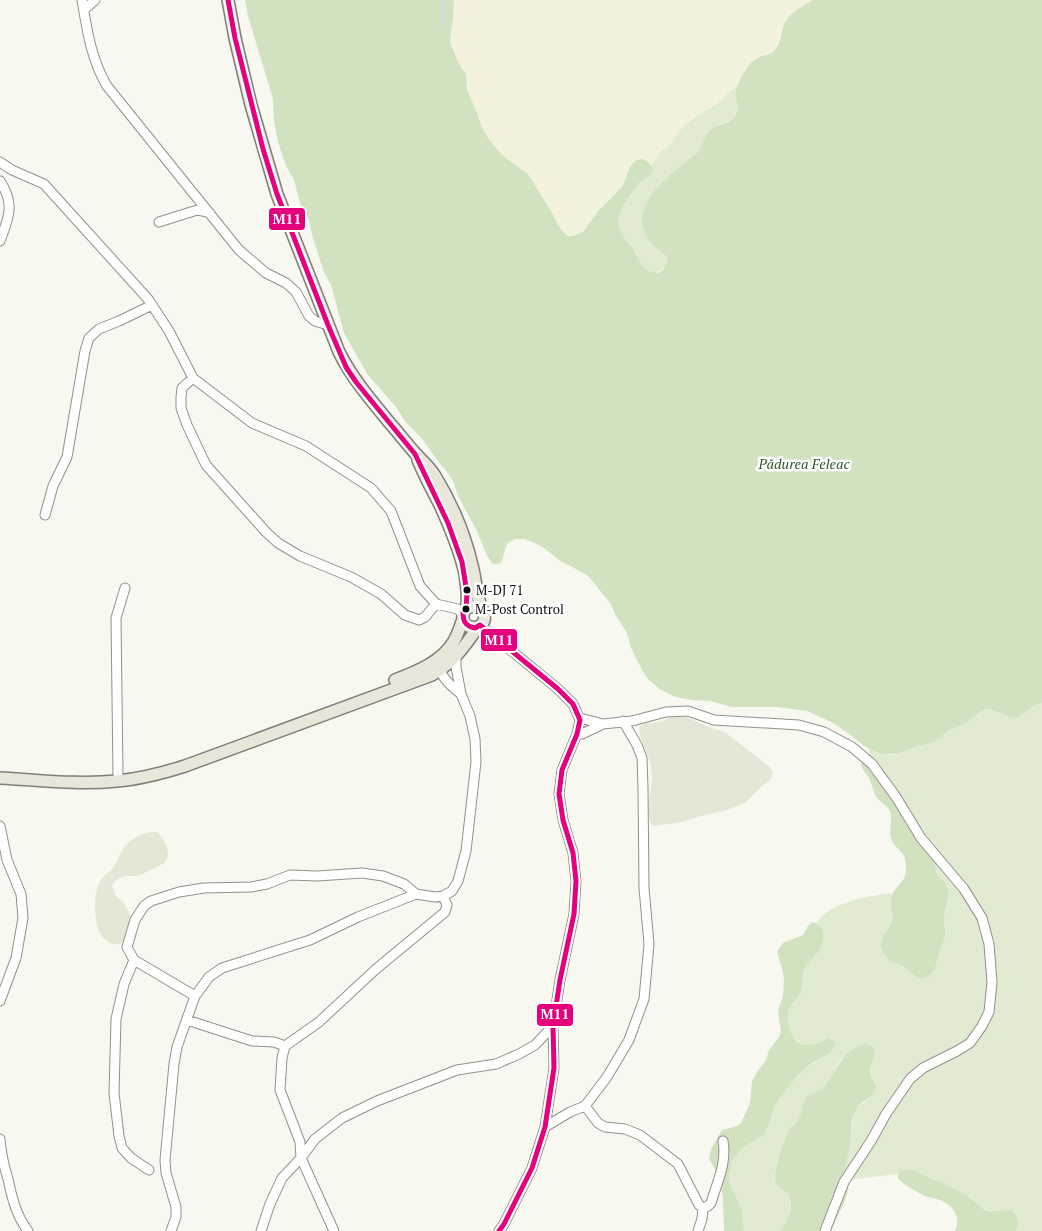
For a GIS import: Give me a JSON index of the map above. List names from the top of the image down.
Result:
{
  "parks": ["Pădurea Feleac"],
  "places": ["M-DJ 71", "M-Post Control"],
  "lines": ["transit line M11"]
}
